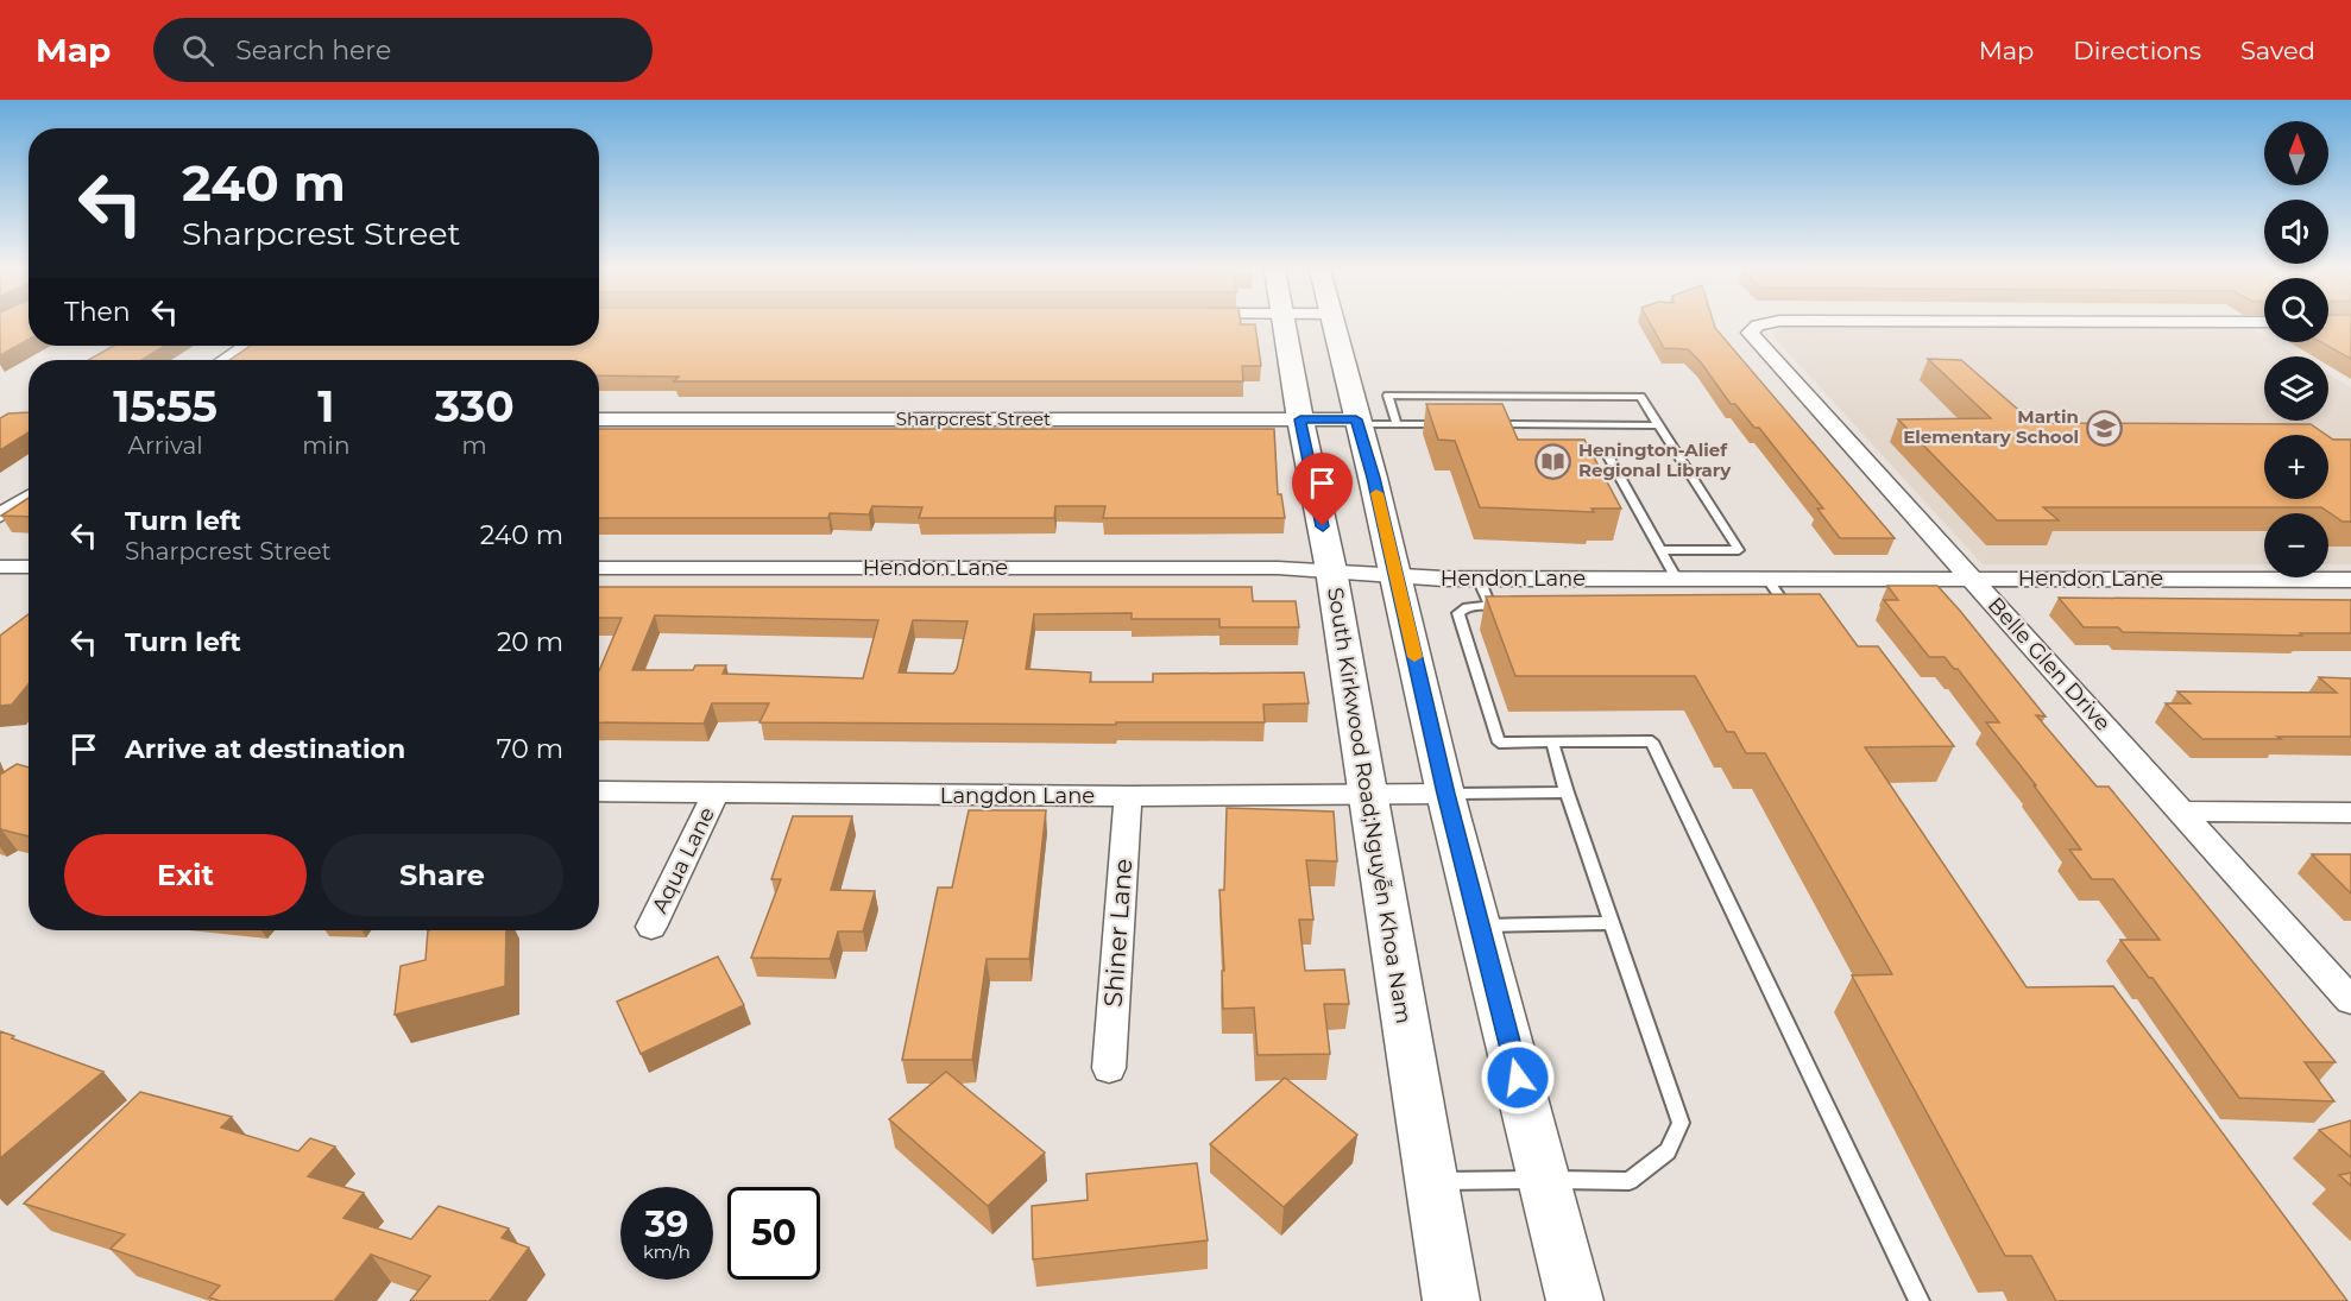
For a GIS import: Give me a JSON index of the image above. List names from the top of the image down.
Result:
{
  "streets": {
    "main road": ["South Kirkwood Road;Nguyễn Khoa Nam"],
    "street": [
      "Sharpcrest Street",
      "Hendon Lane",
      "Belle Glen Drive",
      "Langdon Lane",
      "Aqua Lane",
      "Shiner Lane"
    ]
  },
  "crossings": [
    ["Sharpcrest Street", "South Kirkwood Road;Nguyễn Khoa Nam"],
    ["Hendon Lane", "Belle Glen Drive"],
    ["Hendon Lane", "South Kirkwood Road;Nguyễn Khoa Nam"],
    ["Langdon Lane", "South Kirkwood Road;Nguyễn Khoa Nam"],
    ["Langdon Lane", "Aqua Lane"],
    ["Langdon Lane", "Shiner Lane"]
  ],
  "places": {
    "school or university": ["Martin Elementary School"],
    "library": ["Henington-Alief Regional Library"]
  },
  "north": "top",
  "page": {
    "header": "Map",
    "search": "Search here",
    "nav": ["Map", "Directions", "Saved"],
    "map_buttons": ["+", "−"],
    "turn": ["240 m", "Sharpcrest Street"],
    "then": "Then",
    "eta": [
      "15:55",
      "Arrival",
      "1",
      "min",
      "330",
      "m"
    ],
    "list": [
      {
        "name": "Turn left",
        "note": "Sharpcrest Street",
        "value": "240 m"
      },
      {
        "name": "Turn left",
        "value": "20 m"
      },
      {
        "name": "Arrive at destination",
        "value": "70 m"
      }
    ],
    "buttons": ["Exit", "Share"],
    "speed": "39 km/h",
    "limit": "50"
  }
}
